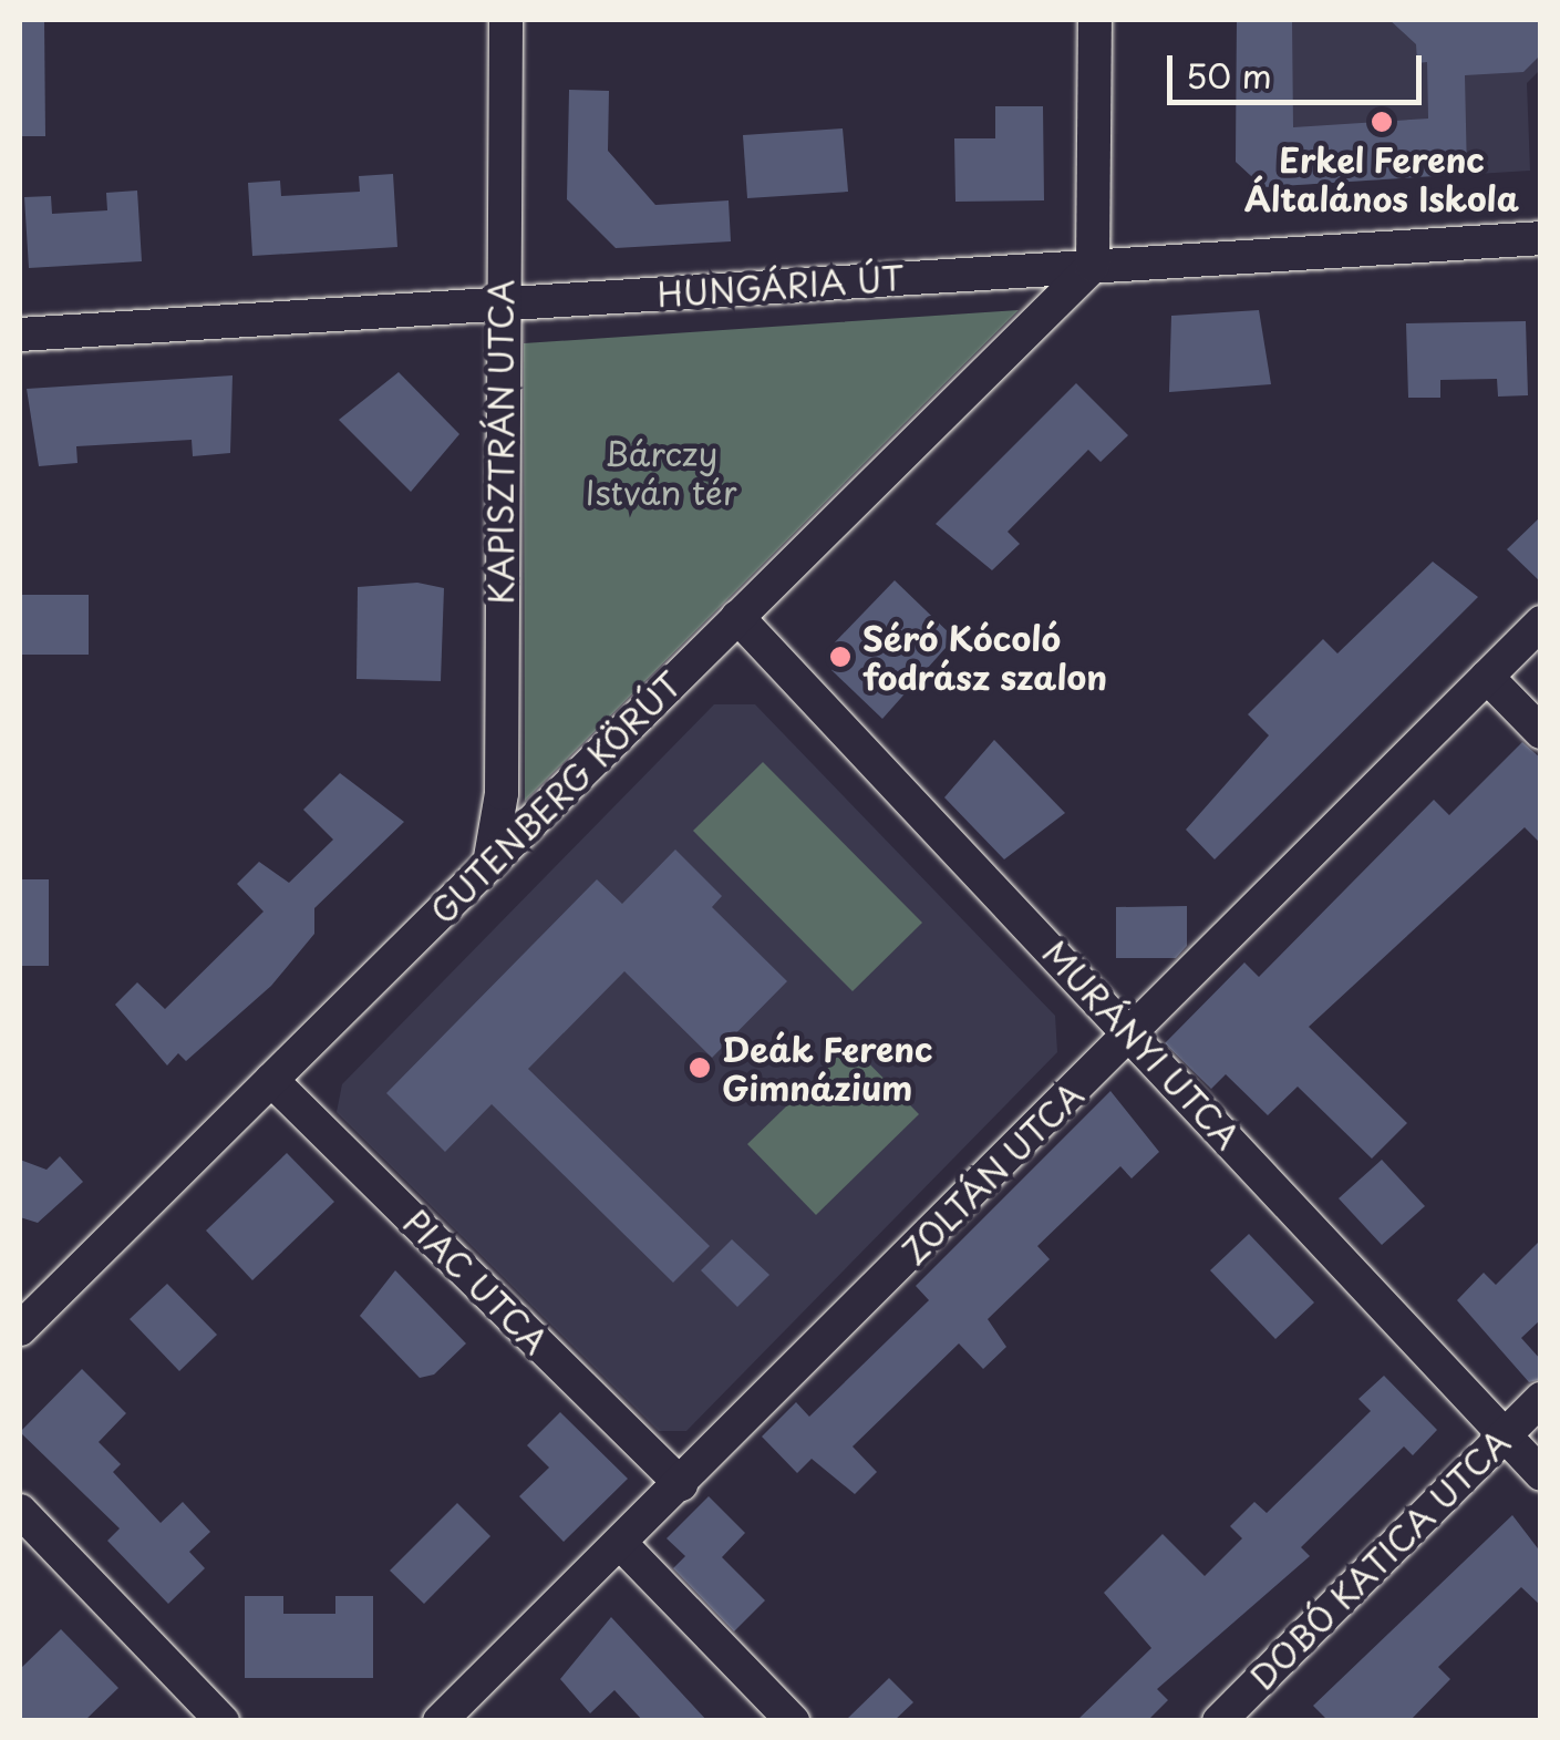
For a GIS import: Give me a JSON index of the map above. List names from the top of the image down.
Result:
{
  "streets": {
    "street": [
      "HUNGÁRIA ÚT",
      "KAPISZTRÁN UTCA",
      "GUTENBERG KÖRÚT",
      "MURÁNYI UTCA",
      "ZOLTÁN UTCA",
      "PIAC UTCA",
      "DOBÓ KATICA UTCA"
    ]
  },
  "crossings": [
    ["HUNGÁRIA ÚT", "KAPISZTRÁN UTCA"],
    ["HUNGÁRIA ÚT", "GUTENBERG KÖRÚT"],
    ["KAPISZTRÁN UTCA", "GUTENBERG KÖRÚT"],
    ["GUTENBERG KÖRÚT", "MURÁNYI UTCA"],
    ["GUTENBERG KÖRÚT", "PIAC UTCA"],
    ["MURÁNYI UTCA", "ZOLTÁN UTCA"],
    ["MURÁNYI UTCA", "DOBÓ KATICA UTCA"],
    ["ZOLTÁN UTCA", "PIAC UTCA"]
  ],
  "parks": ["Bárczy István tér"],
  "places": ["Erkel Ferenc Általános Iskola", "Séró Kócoló fodrász szalon", "Deák Ferenc Gimnázium"],
  "scale_bar": "50 m"
}
